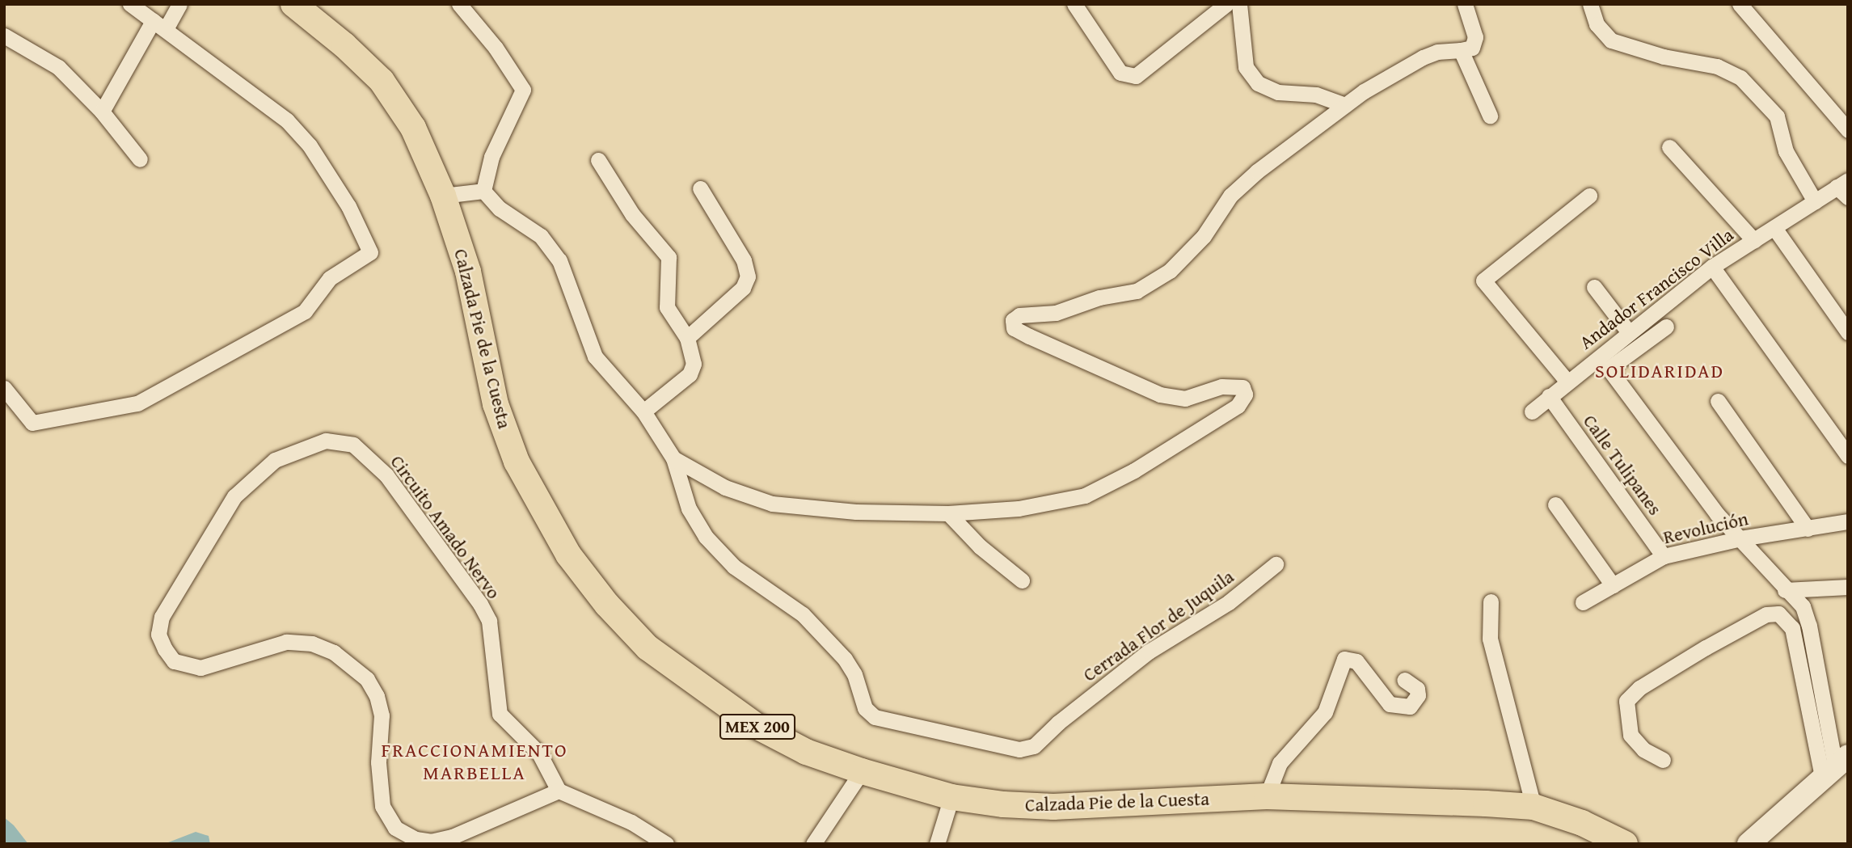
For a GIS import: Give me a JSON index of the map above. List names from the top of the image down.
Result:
{
  "streets": {
    "main road": ["Calzada Pie de la Cuesta", "MEX 200"],
    "street": [
      "Andador Francisco Villa",
      "Calle Tulipanes",
      "Circuito Amado Nervo",
      "Revolución",
      "Cerrada Flor de Juquila"
    ]
  },
  "crossings": [
    ["Andador Francisco Villa", "Calle Tulipanes"],
    ["Calle Tulipanes", "Revolución"]
  ],
  "districts": ["SOLIDARIDAD", "FRACCIONAMIENTO MARBELLA"]
}
